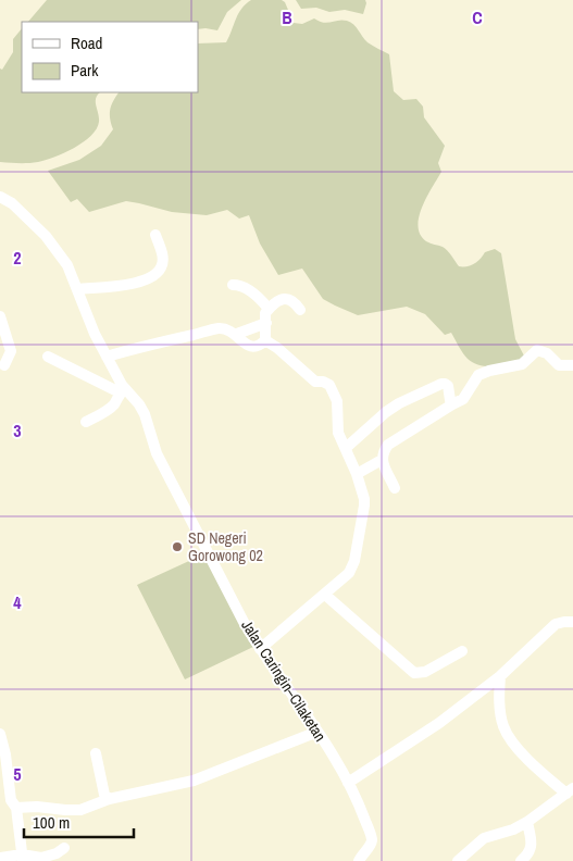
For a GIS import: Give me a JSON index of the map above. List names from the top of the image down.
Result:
{
  "streets": {
    "street": ["Jalan Caringin–Cilaketan"]
  },
  "places": ["SD Negeri Gorowong 02"],
  "legend": ["Road", "Park"],
  "scale_bar": "100 m",
  "grid": {
    "columns": ["B", "C"],
    "rows": [
      "2",
      "3",
      "4",
      "5"
    ]
  }
}
